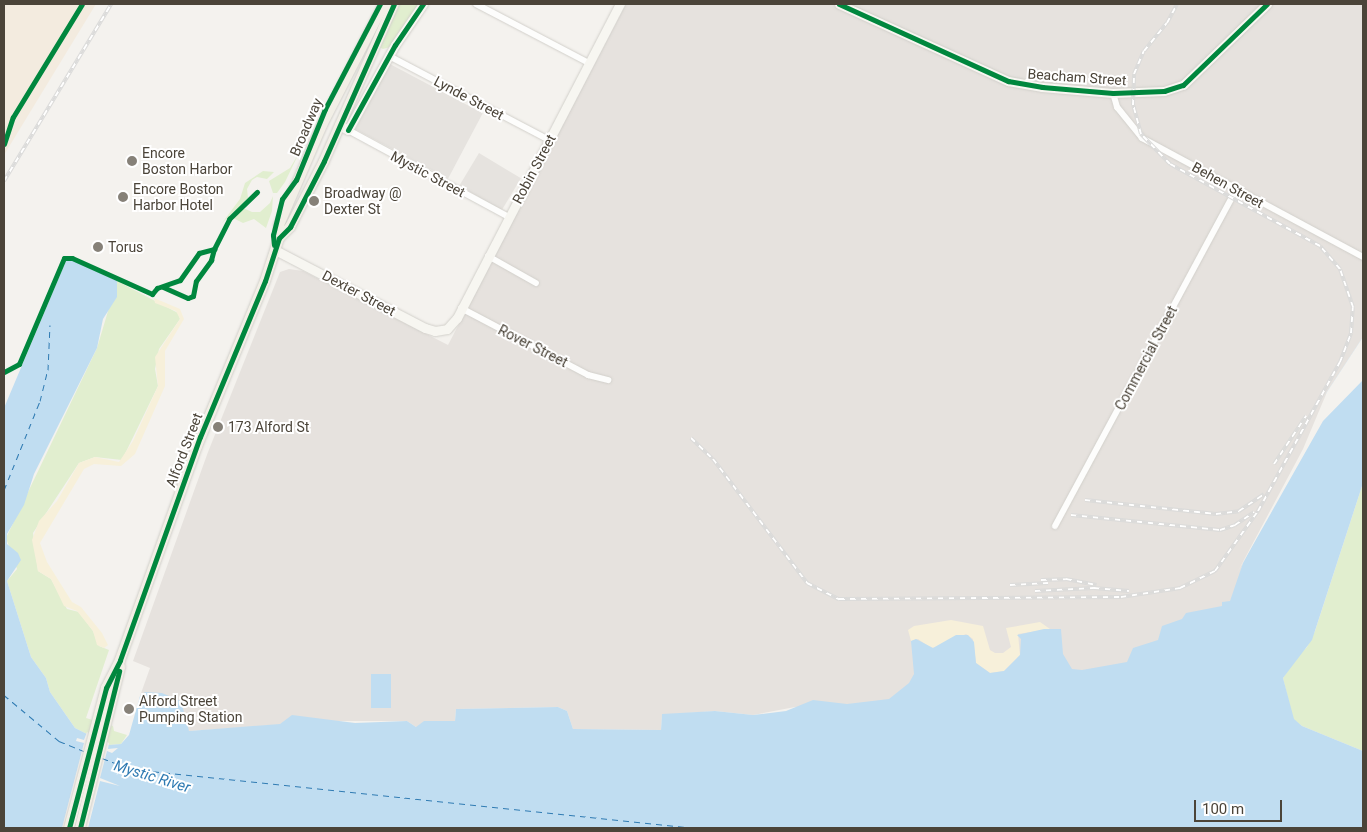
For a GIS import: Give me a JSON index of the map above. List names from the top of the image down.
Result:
{
  "streets": {
    "main road": [
      "Beacham Street",
      "Broadway",
      "Robin Street",
      "Dexter Street",
      "Alford Street"
    ],
    "street": [
      "Lynde Street",
      "Mystic Street",
      "Behen Street",
      "Rover Street",
      "Commercial Street"
    ]
  },
  "crossings": [
    ["Beacham Street", "Behen Street"],
    ["Lynde Street", "Robin Street"],
    ["Broadway", "Mystic Street"],
    ["Broadway", "Dexter Street"],
    ["Broadway", "Alford Street"],
    ["Robin Street", "Mystic Street"],
    ["Robin Street", "Dexter Street"],
    ["Robin Street", "Rover Street"],
    ["Behen Street", "Commercial Street"],
    ["Dexter Street", "Alford Street"]
  ],
  "water": ["Mystic River"],
  "places": [
    "Encore Boston Harbor",
    "Encore Boston Harbor Hotel",
    "Broadway @ Dexter St",
    "Torus",
    "173 Alford St",
    "Alford Street Pumping Station"
  ],
  "scale_bar": "100 m"
}
